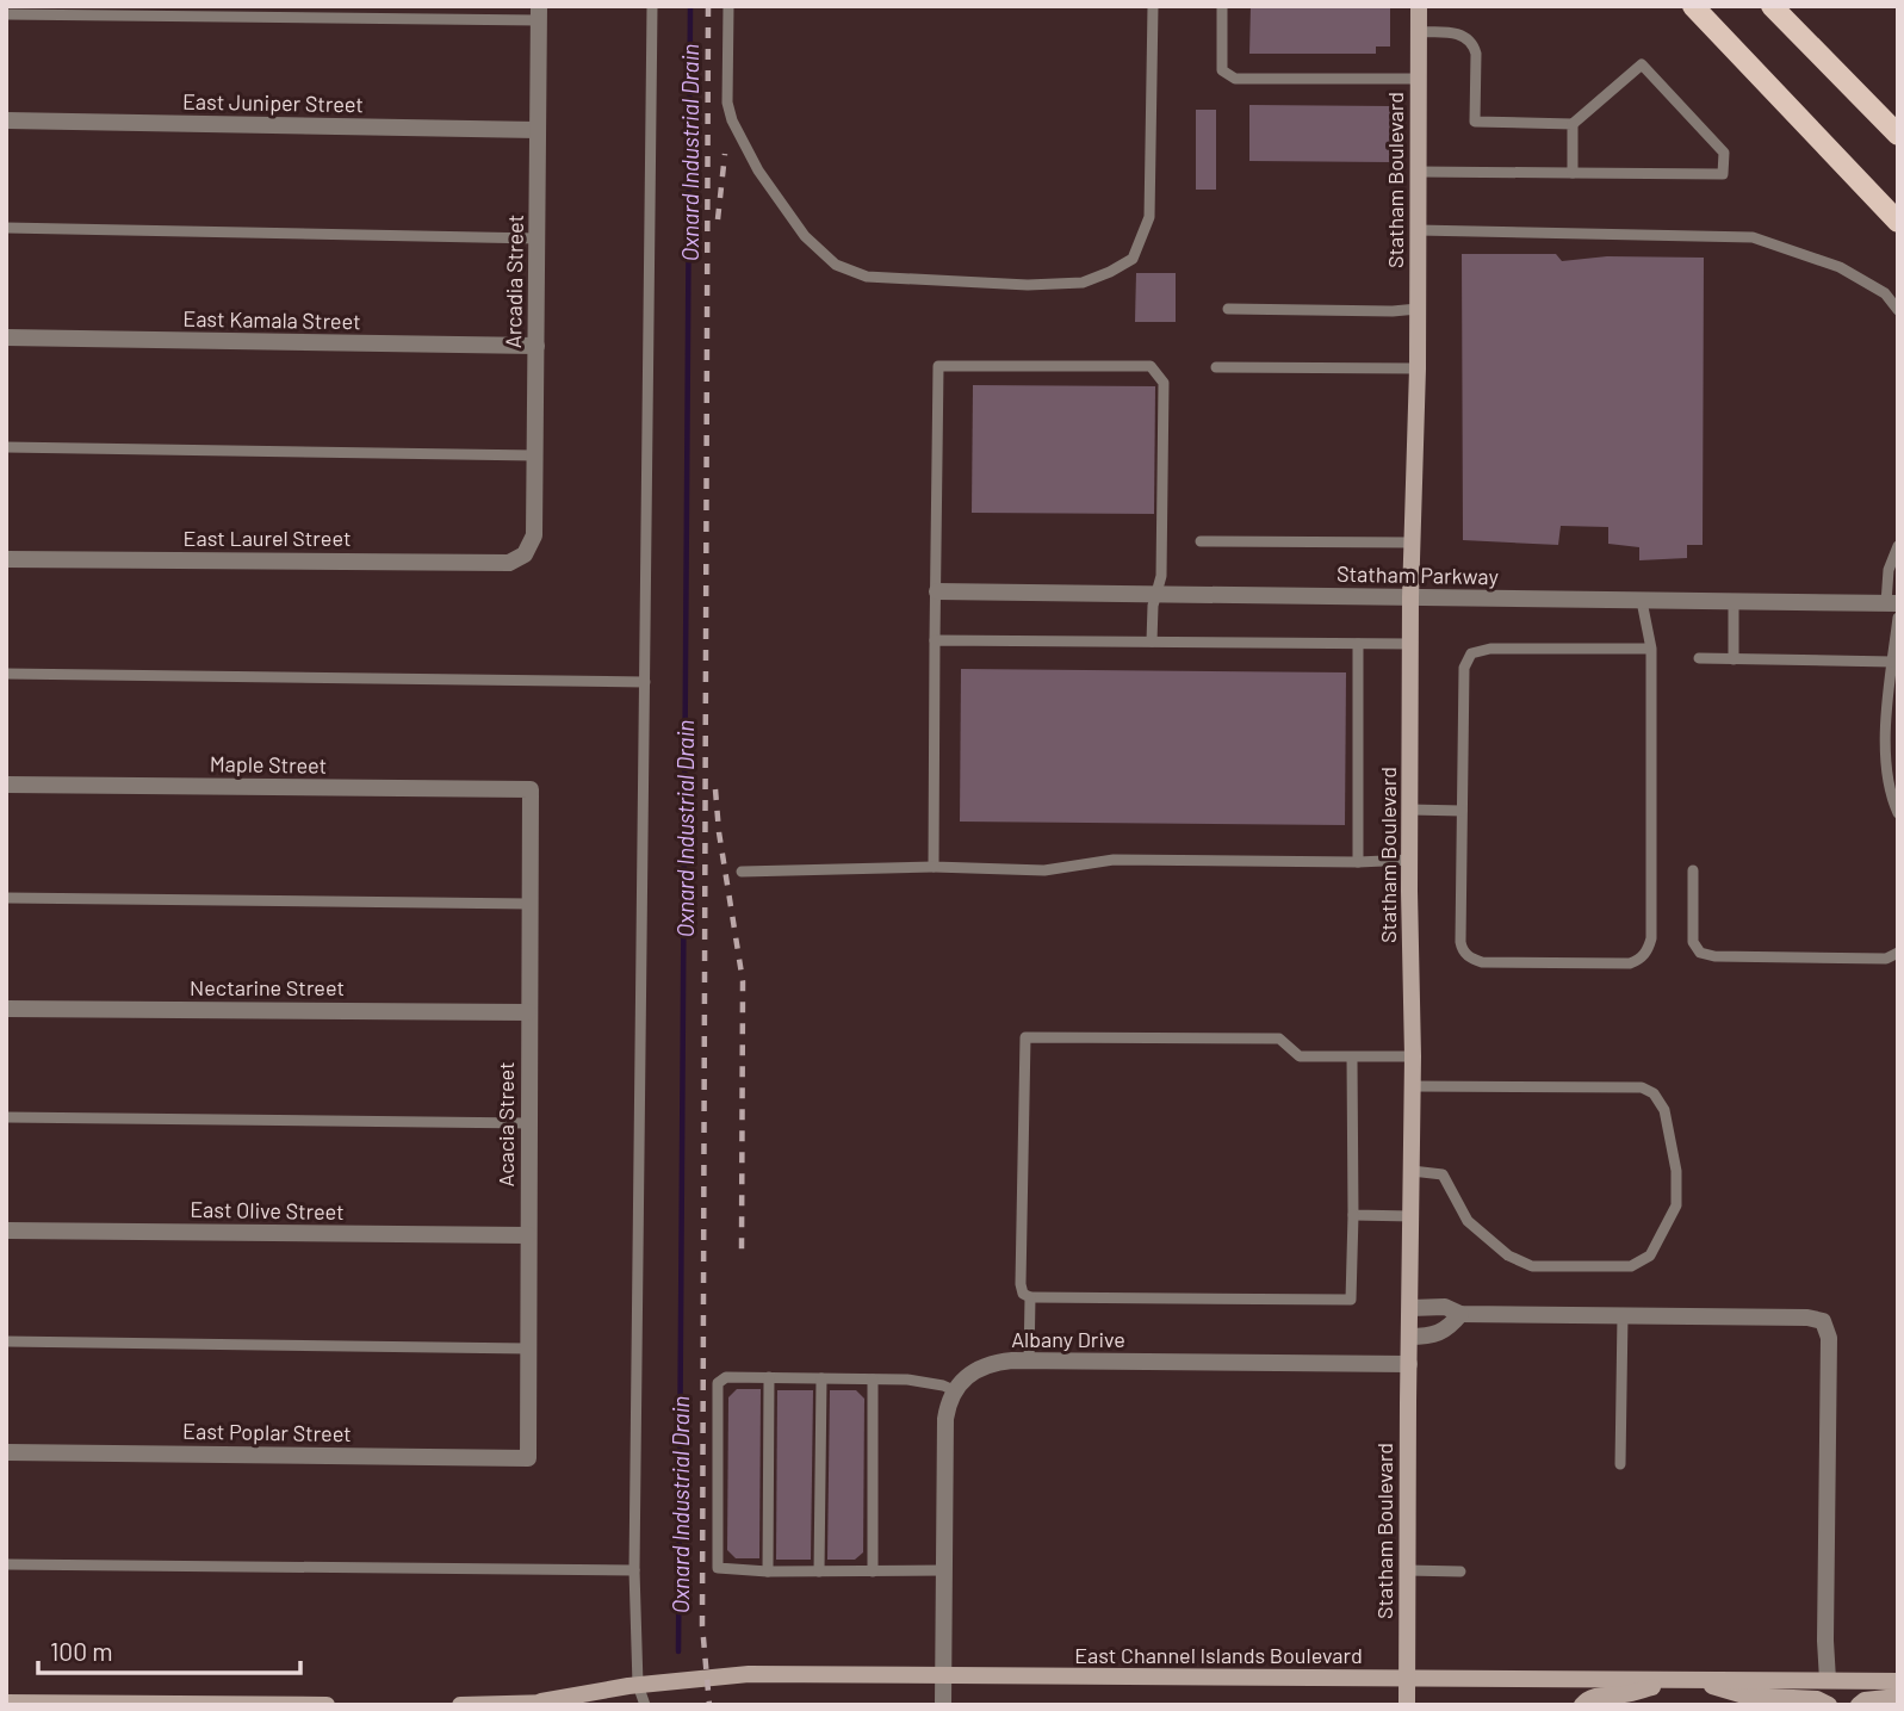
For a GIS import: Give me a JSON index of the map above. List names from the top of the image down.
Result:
{
  "streets": {
    "main road": ["Statham Boulevard", "East Channel Islands Boulevard"],
    "street": [
      "East Juniper Street",
      "Arcadia Street",
      "East Kamala Street",
      "East Laurel Street",
      "Statham Parkway",
      "Maple Street",
      "Nectarine Street",
      "Acacia Street",
      "East Olive Street",
      "Albany Drive",
      "East Poplar Street"
    ]
  },
  "crossings": [
    ["East Juniper Street", "Arcadia Street"],
    ["Statham Boulevard", "Statham Parkway"],
    ["Statham Boulevard", "Albany Drive"],
    ["Statham Boulevard", "East Channel Islands Boulevard"],
    ["Arcadia Street", "East Kamala Street"],
    ["Arcadia Street", "East Laurel Street"],
    ["Maple Street", "Acacia Street"],
    ["Nectarine Street", "Acacia Street"],
    ["Acacia Street", "East Olive Street"],
    ["Acacia Street", "East Poplar Street"]
  ],
  "water": ["Oxnard Industrial Drain"],
  "scale_bar": "100 m"
}
